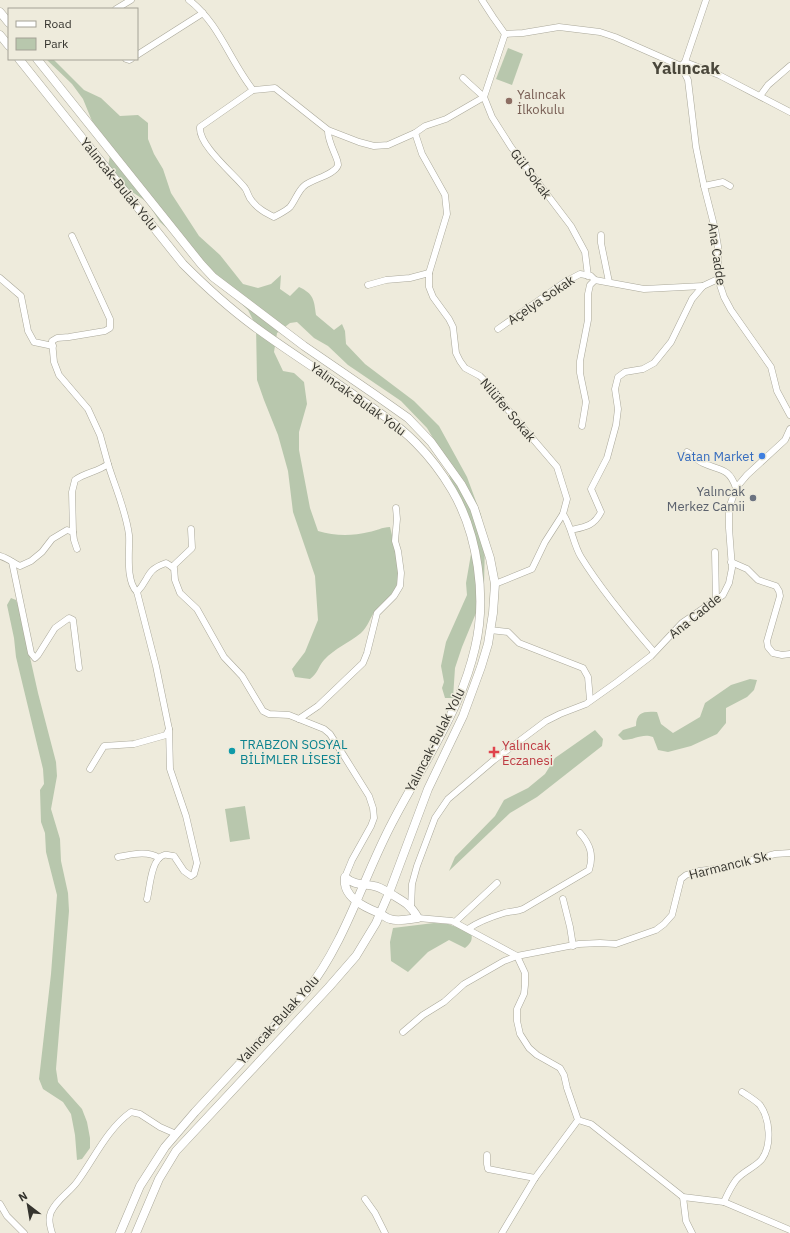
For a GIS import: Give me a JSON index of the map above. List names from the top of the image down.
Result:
{
  "streets": {
    "main road": ["Yalıncak-Bulak Yolu"],
    "street": [
      "Gül Sokak",
      "Ana Cadde",
      "Açelya Sokak",
      "Nilüfer Sokak",
      "Harmancık Sk."
    ]
  },
  "crossings": [
    ["Gül Sokak", "Açelya Sokak"]
  ],
  "districts": ["Yalıncak"],
  "places": {
    "other": [
      "Yalıncak İlkokulu",
      "Vatan Market",
      "Yalıncak Merkez Camii",
      "TRABZON SOSYAL BİLİMLER LİSESİ"
    ],
    "health": ["Yalıncak Eczanesi"]
  },
  "legend": ["Road", "Park"],
  "north": "top left"
}
